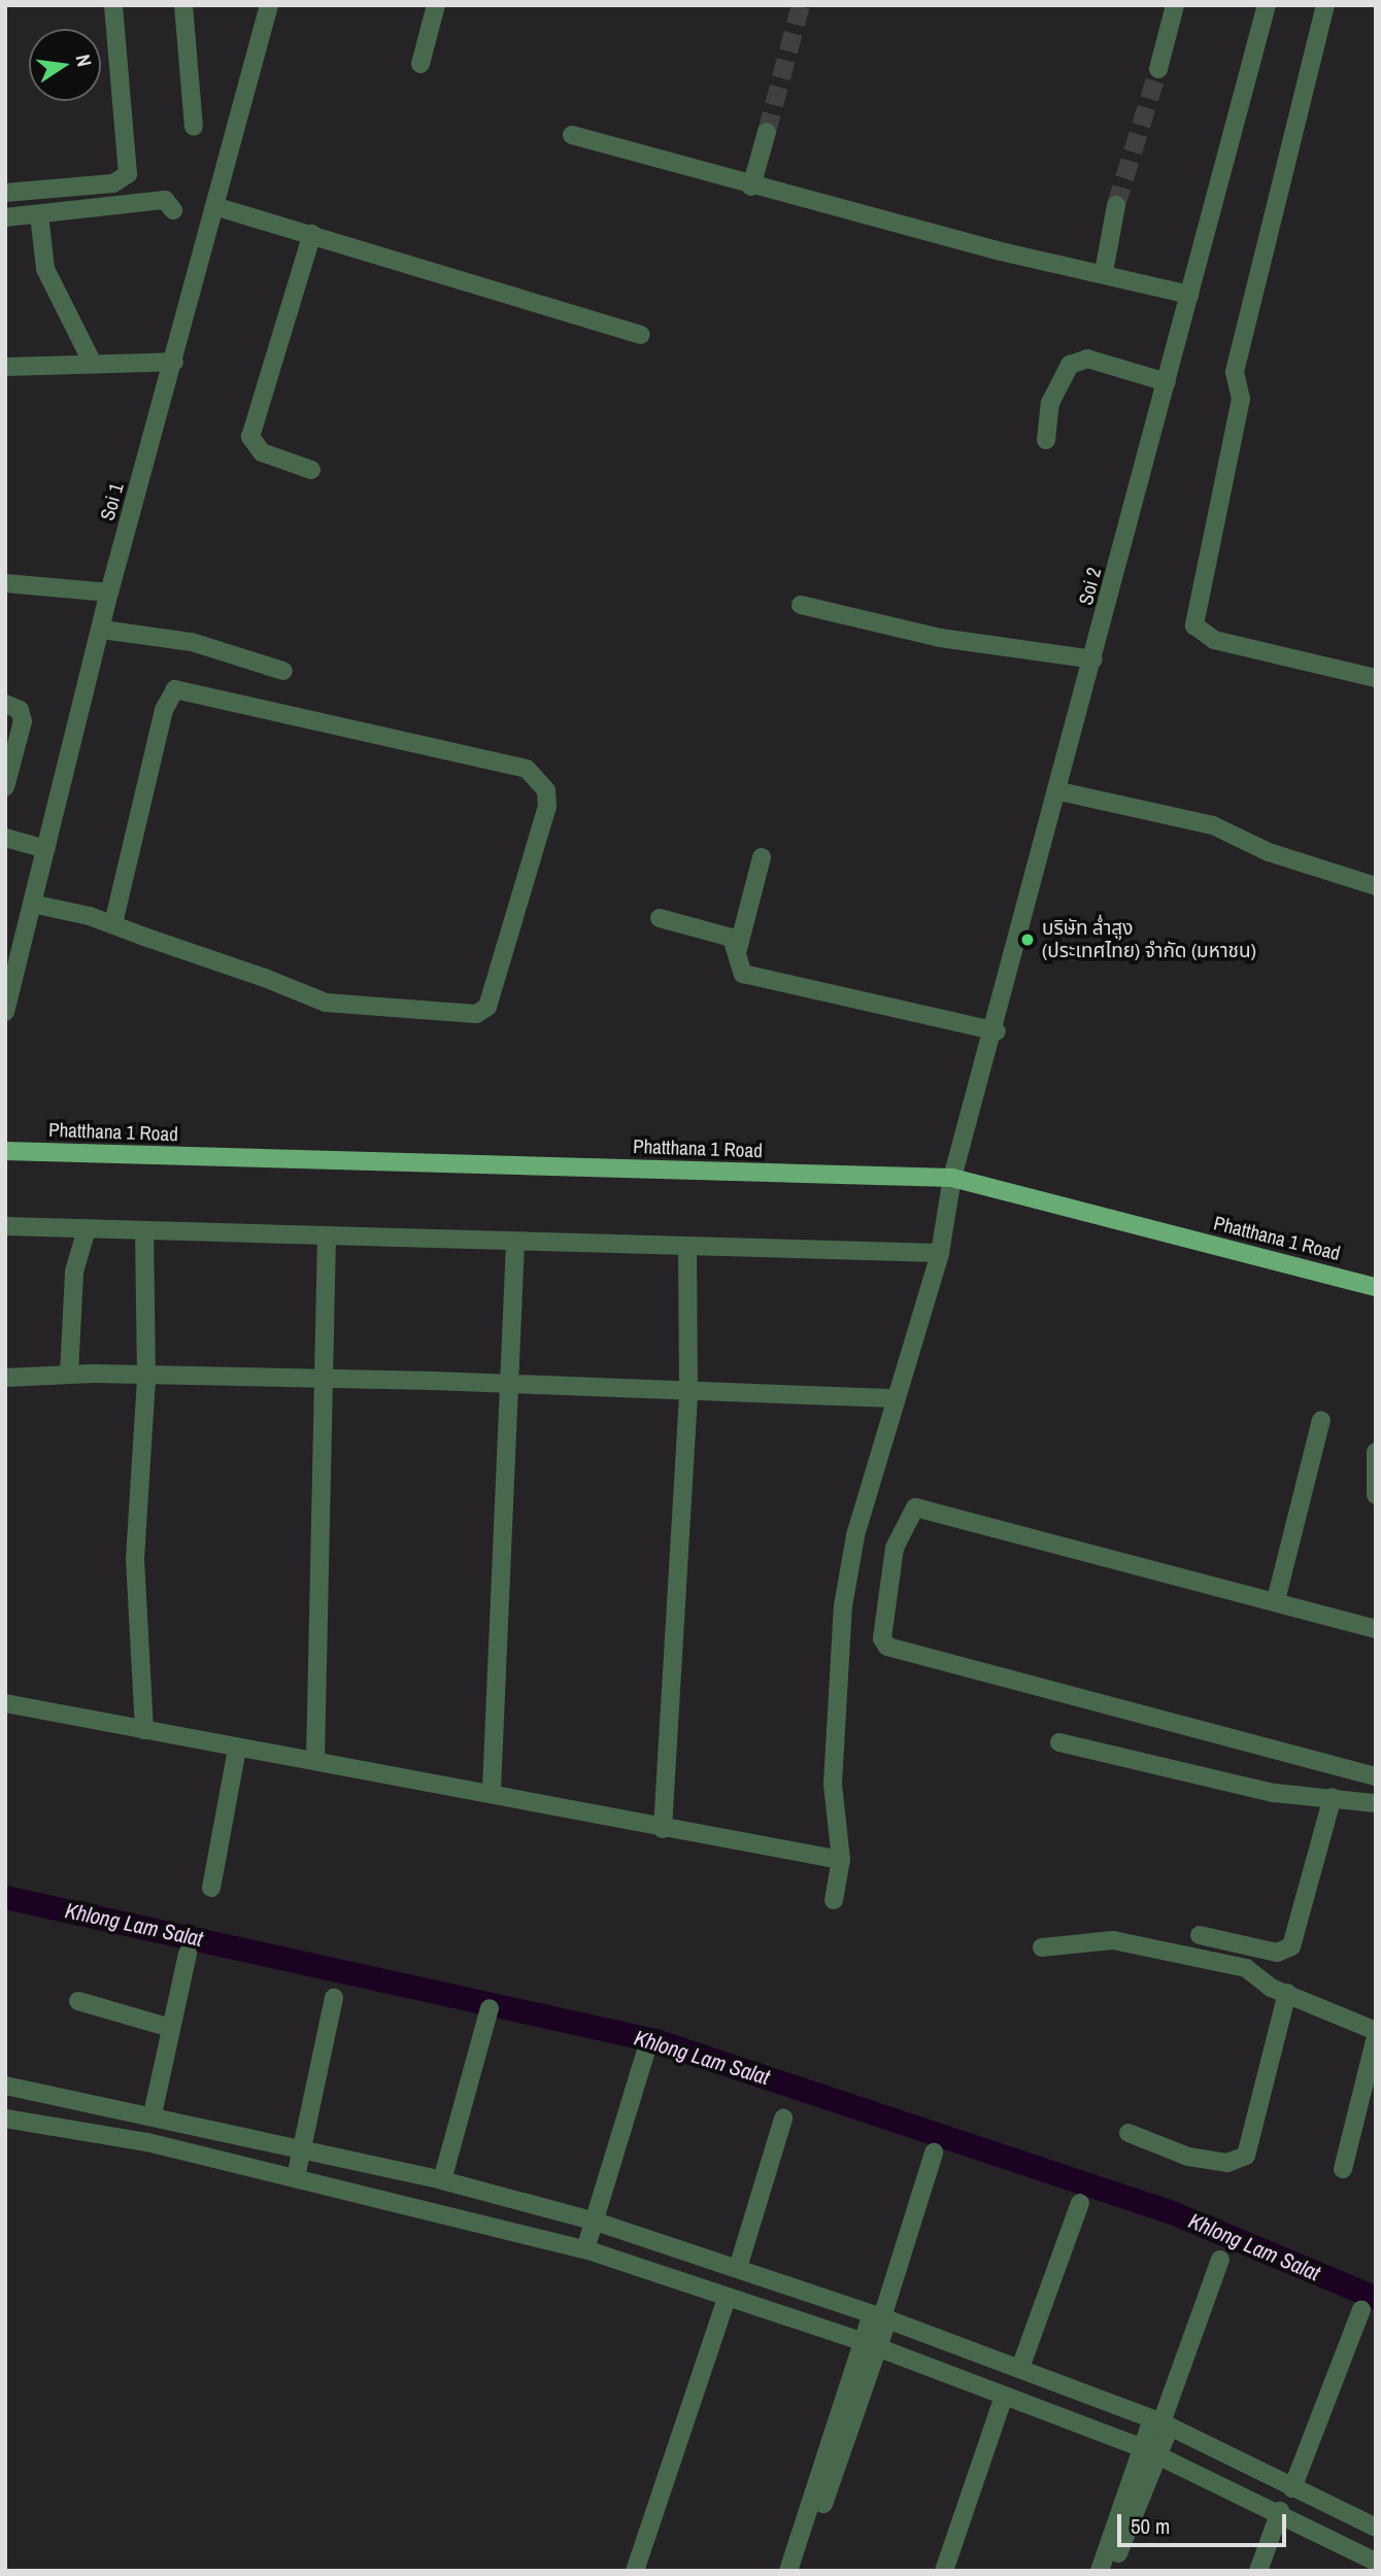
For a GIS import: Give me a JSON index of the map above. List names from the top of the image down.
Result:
{
  "streets": {
    "main road": ["Phatthana 1 Road"],
    "street": ["Soi 1", "Soi 2"]
  },
  "crossings": [
    ["Soi 2", "Phatthana 1 Road"]
  ],
  "water": ["Khlong Lam Salat"],
  "places": ["บริษัท ล่ำสูง (ประเทศไทย) จำกัด (มหาชน)"],
  "scale_bar": "50 m",
  "north": "right"
}
